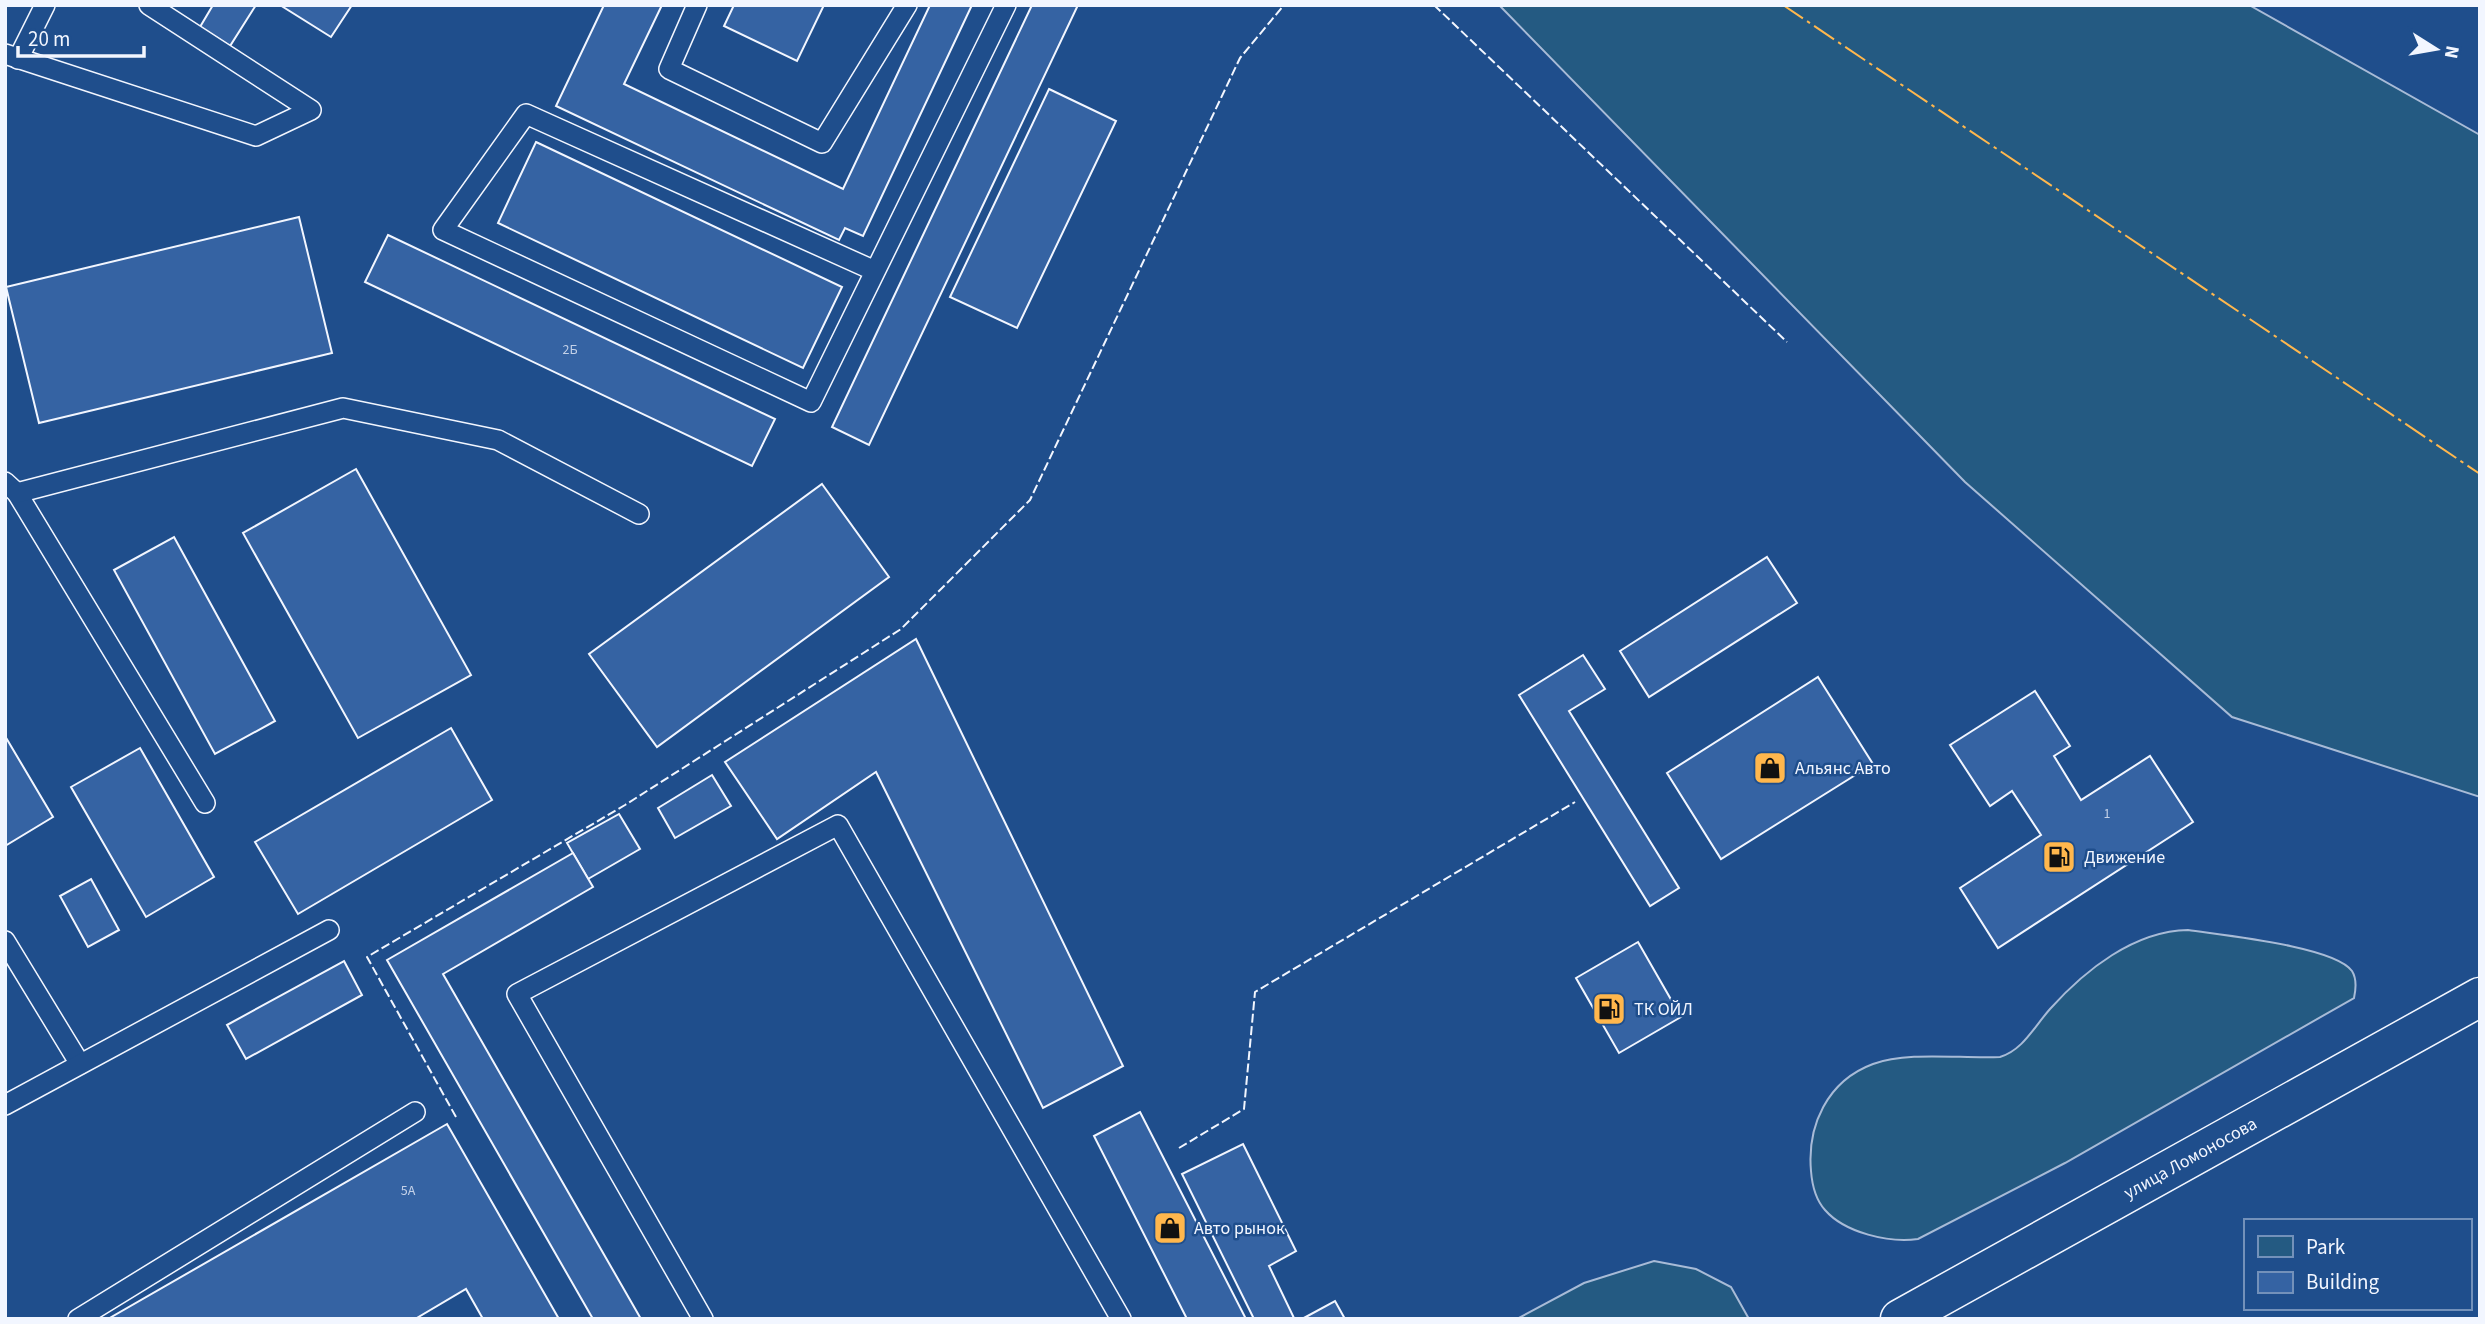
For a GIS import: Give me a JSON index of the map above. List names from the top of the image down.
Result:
{
  "streets": {
    "highway": ["улица Ломоносова"]
  },
  "places": {
    "shop": ["Альянс Авто", "Авто рынок"],
    "fuel station": ["Движение", "ТК ОЙЛ"]
  },
  "house_numbers": ["2Б", "1", "5А"],
  "legend": ["Park", "Building"],
  "scale_bar": "20 m",
  "north": "right"
}
